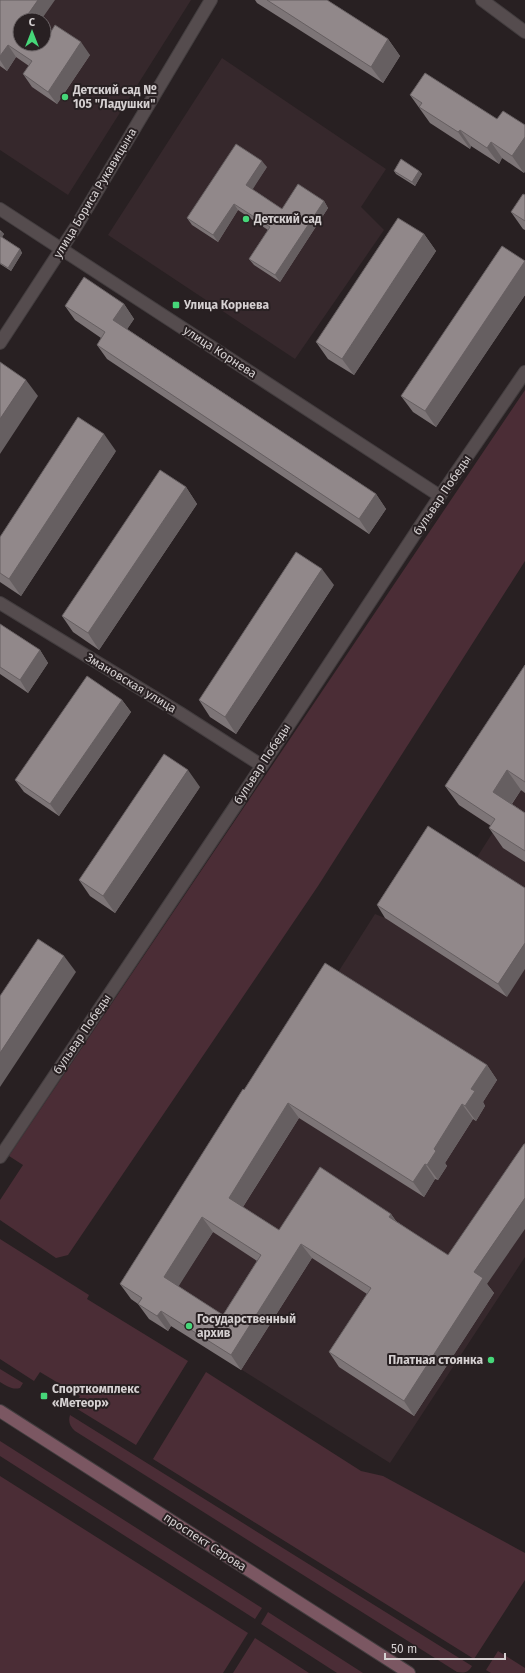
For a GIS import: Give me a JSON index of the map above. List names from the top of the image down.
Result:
{
  "streets": {
    "main road": ["проспект Серова"],
    "street": [
      "улица Бориса Рукавицына",
      "улица Корнева",
      "бульвар Победы",
      "Змановская улица"
    ]
  },
  "crossings": [
    ["улица Бориса Рукавицына", "улица Корнева"],
    ["улица Корнева", "бульвар Победы"],
    ["бульвар Победы", "Змановская улица"]
  ],
  "places": {
    "other": [
      "Детский сад № 105 \"Ладушки\"",
      "Детский сад",
      "Государственный архив",
      "Платная стоянка"
    ],
    "transit": ["Улица Корнева", "Спорткомплекс «Метеор»"]
  },
  "scale_bar": "50 m",
  "north": "top"
}
